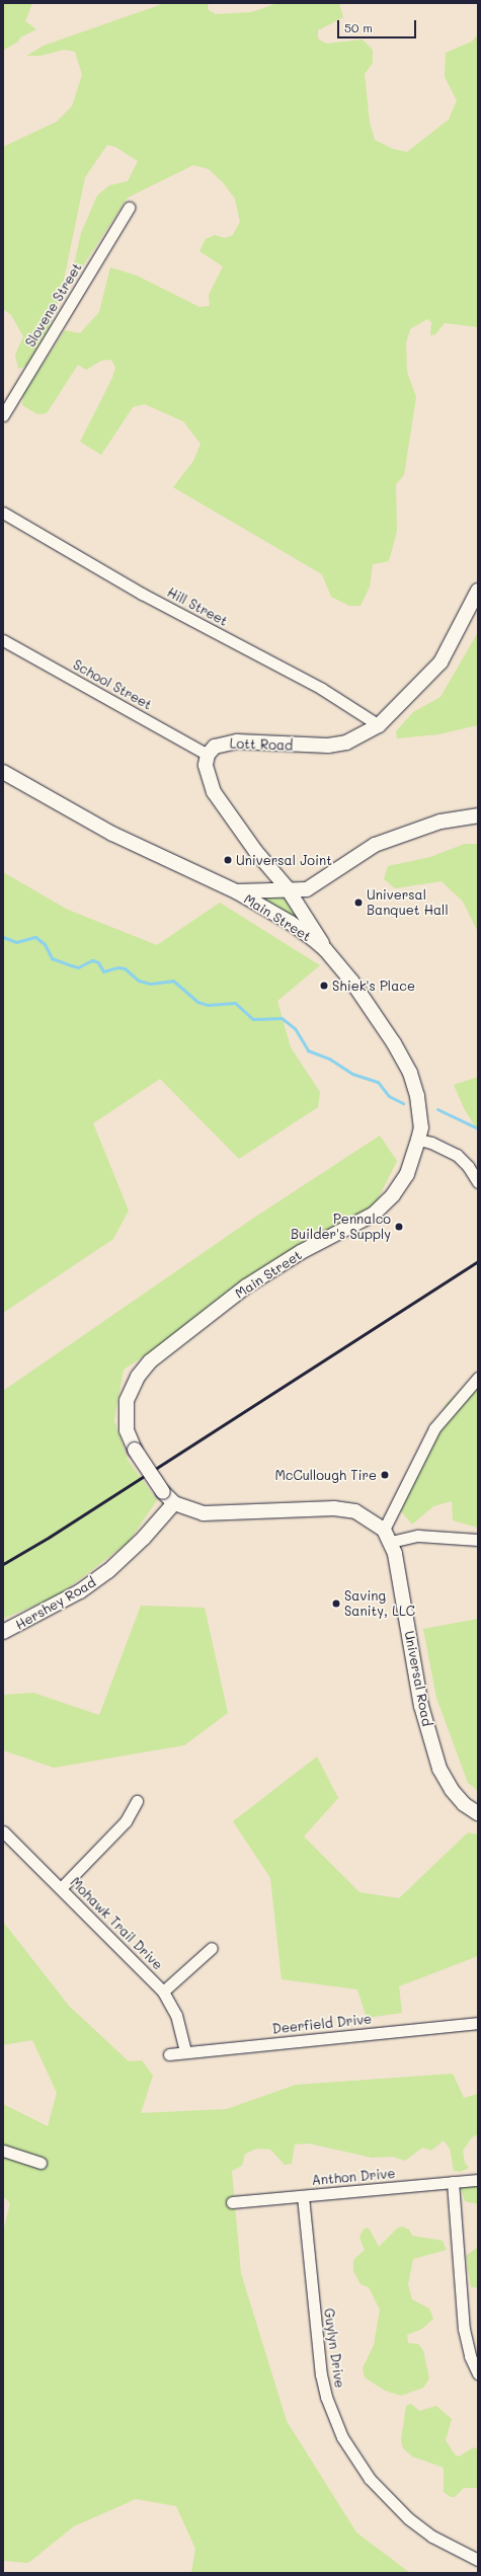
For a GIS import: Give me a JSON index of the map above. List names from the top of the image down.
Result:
{
  "streets": {
    "street": [
      "Slovene Street",
      "Hill Street",
      "School Street",
      "Lott Road",
      "Main Street",
      "Hershey Road",
      "Universal Road",
      "Mohawk Trail Drive",
      "Deerfield Drive",
      "Anthon Drive",
      "Guylyn Drive"
    ]
  },
  "crossings": [
    ["Hill Street", "Lott Road"],
    ["School Street", "Lott Road"],
    ["Main Street", "Hershey Road"],
    ["Mohawk Trail Drive", "Deerfield Drive"],
    ["Anthon Drive", "Guylyn Drive"]
  ],
  "places": [
    "Universal Joint",
    "Universal Banquet Hall",
    "Shiek's Place",
    "Pennalco Builder's Supply",
    "McCullough Tire",
    "Saving Sanity, LLC"
  ],
  "scale_bar": "50 m"
}
